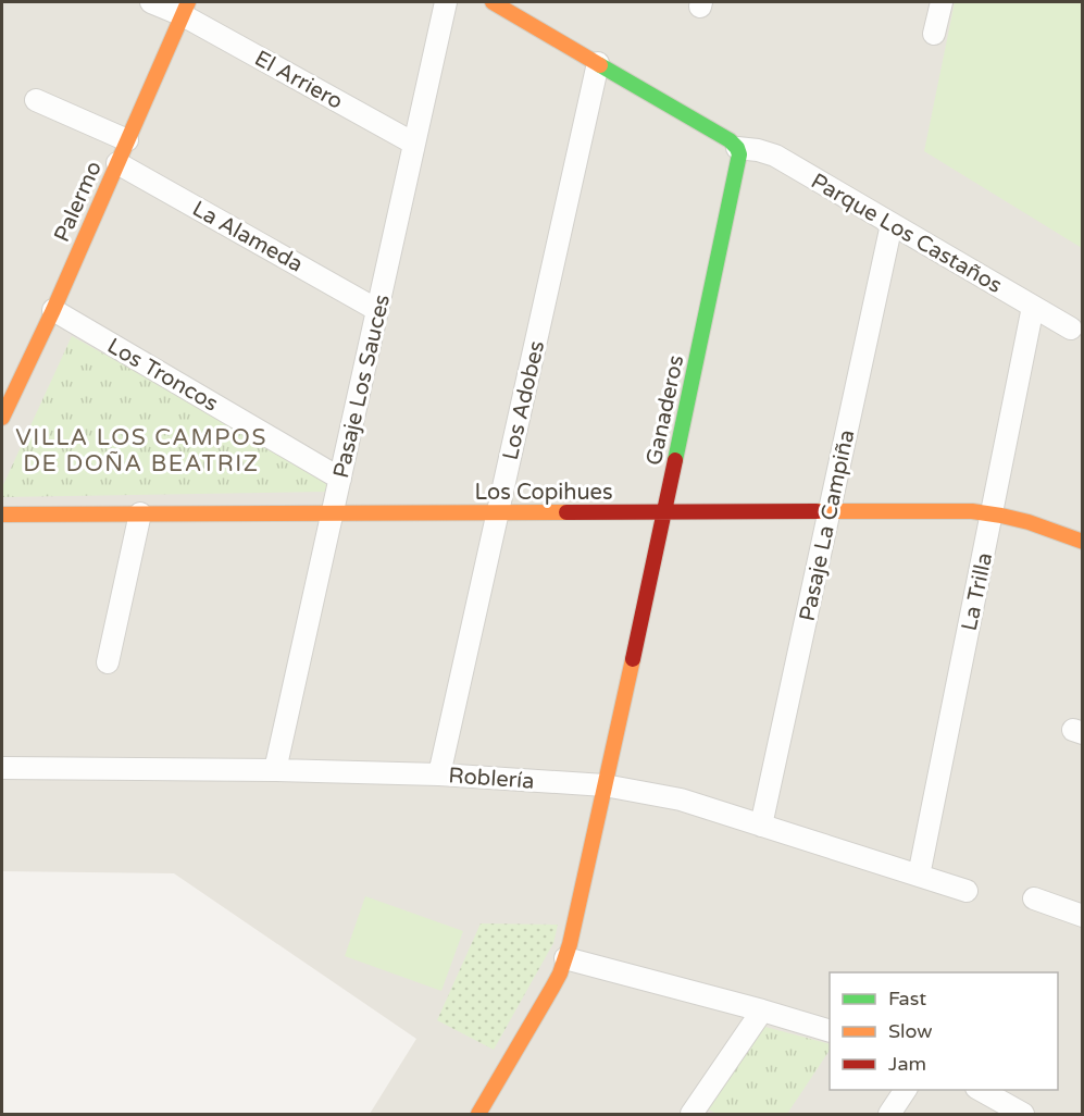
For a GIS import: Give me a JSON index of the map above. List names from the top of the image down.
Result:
{
  "streets": {
    "street": [
      "El Arriero",
      "Palermo",
      "Parque Los Castaños",
      "La Alameda",
      "Los Troncos",
      "Pasaje Los Sauces",
      "Los Adobes",
      "Ganaderos",
      "Los Copihues",
      "Pasaje La Campiña",
      "La Trilla",
      "Roblería"
    ]
  },
  "crossings": [
    ["El Arriero", "Palermo"],
    ["El Arriero", "Pasaje Los Sauces"],
    ["Palermo", "La Alameda"],
    ["Palermo", "Los Troncos"],
    ["Parque Los Castaños", "Ganaderos"],
    ["Parque Los Castaños", "Pasaje La Campiña"],
    ["Parque Los Castaños", "La Trilla"],
    ["La Alameda", "Pasaje Los Sauces"],
    ["Los Troncos", "Pasaje Los Sauces"],
    ["Pasaje Los Sauces", "Los Copihues"],
    ["Pasaje Los Sauces", "Roblería"],
    ["Los Adobes", "Los Copihues"],
    ["Los Adobes", "Roblería"],
    ["Ganaderos", "Los Copihues"],
    ["Ganaderos", "Roblería"],
    ["Los Copihues", "Pasaje La Campiña"],
    ["Los Copihues", "La Trilla"],
    ["Pasaje La Campiña", "Roblería"],
    ["La Trilla", "Roblería"]
  ],
  "districts": ["VILLA LOS CAMPOS DE DOÑA BEATRIZ"],
  "legend": ["Fast", "Slow", "Jam"]
}
